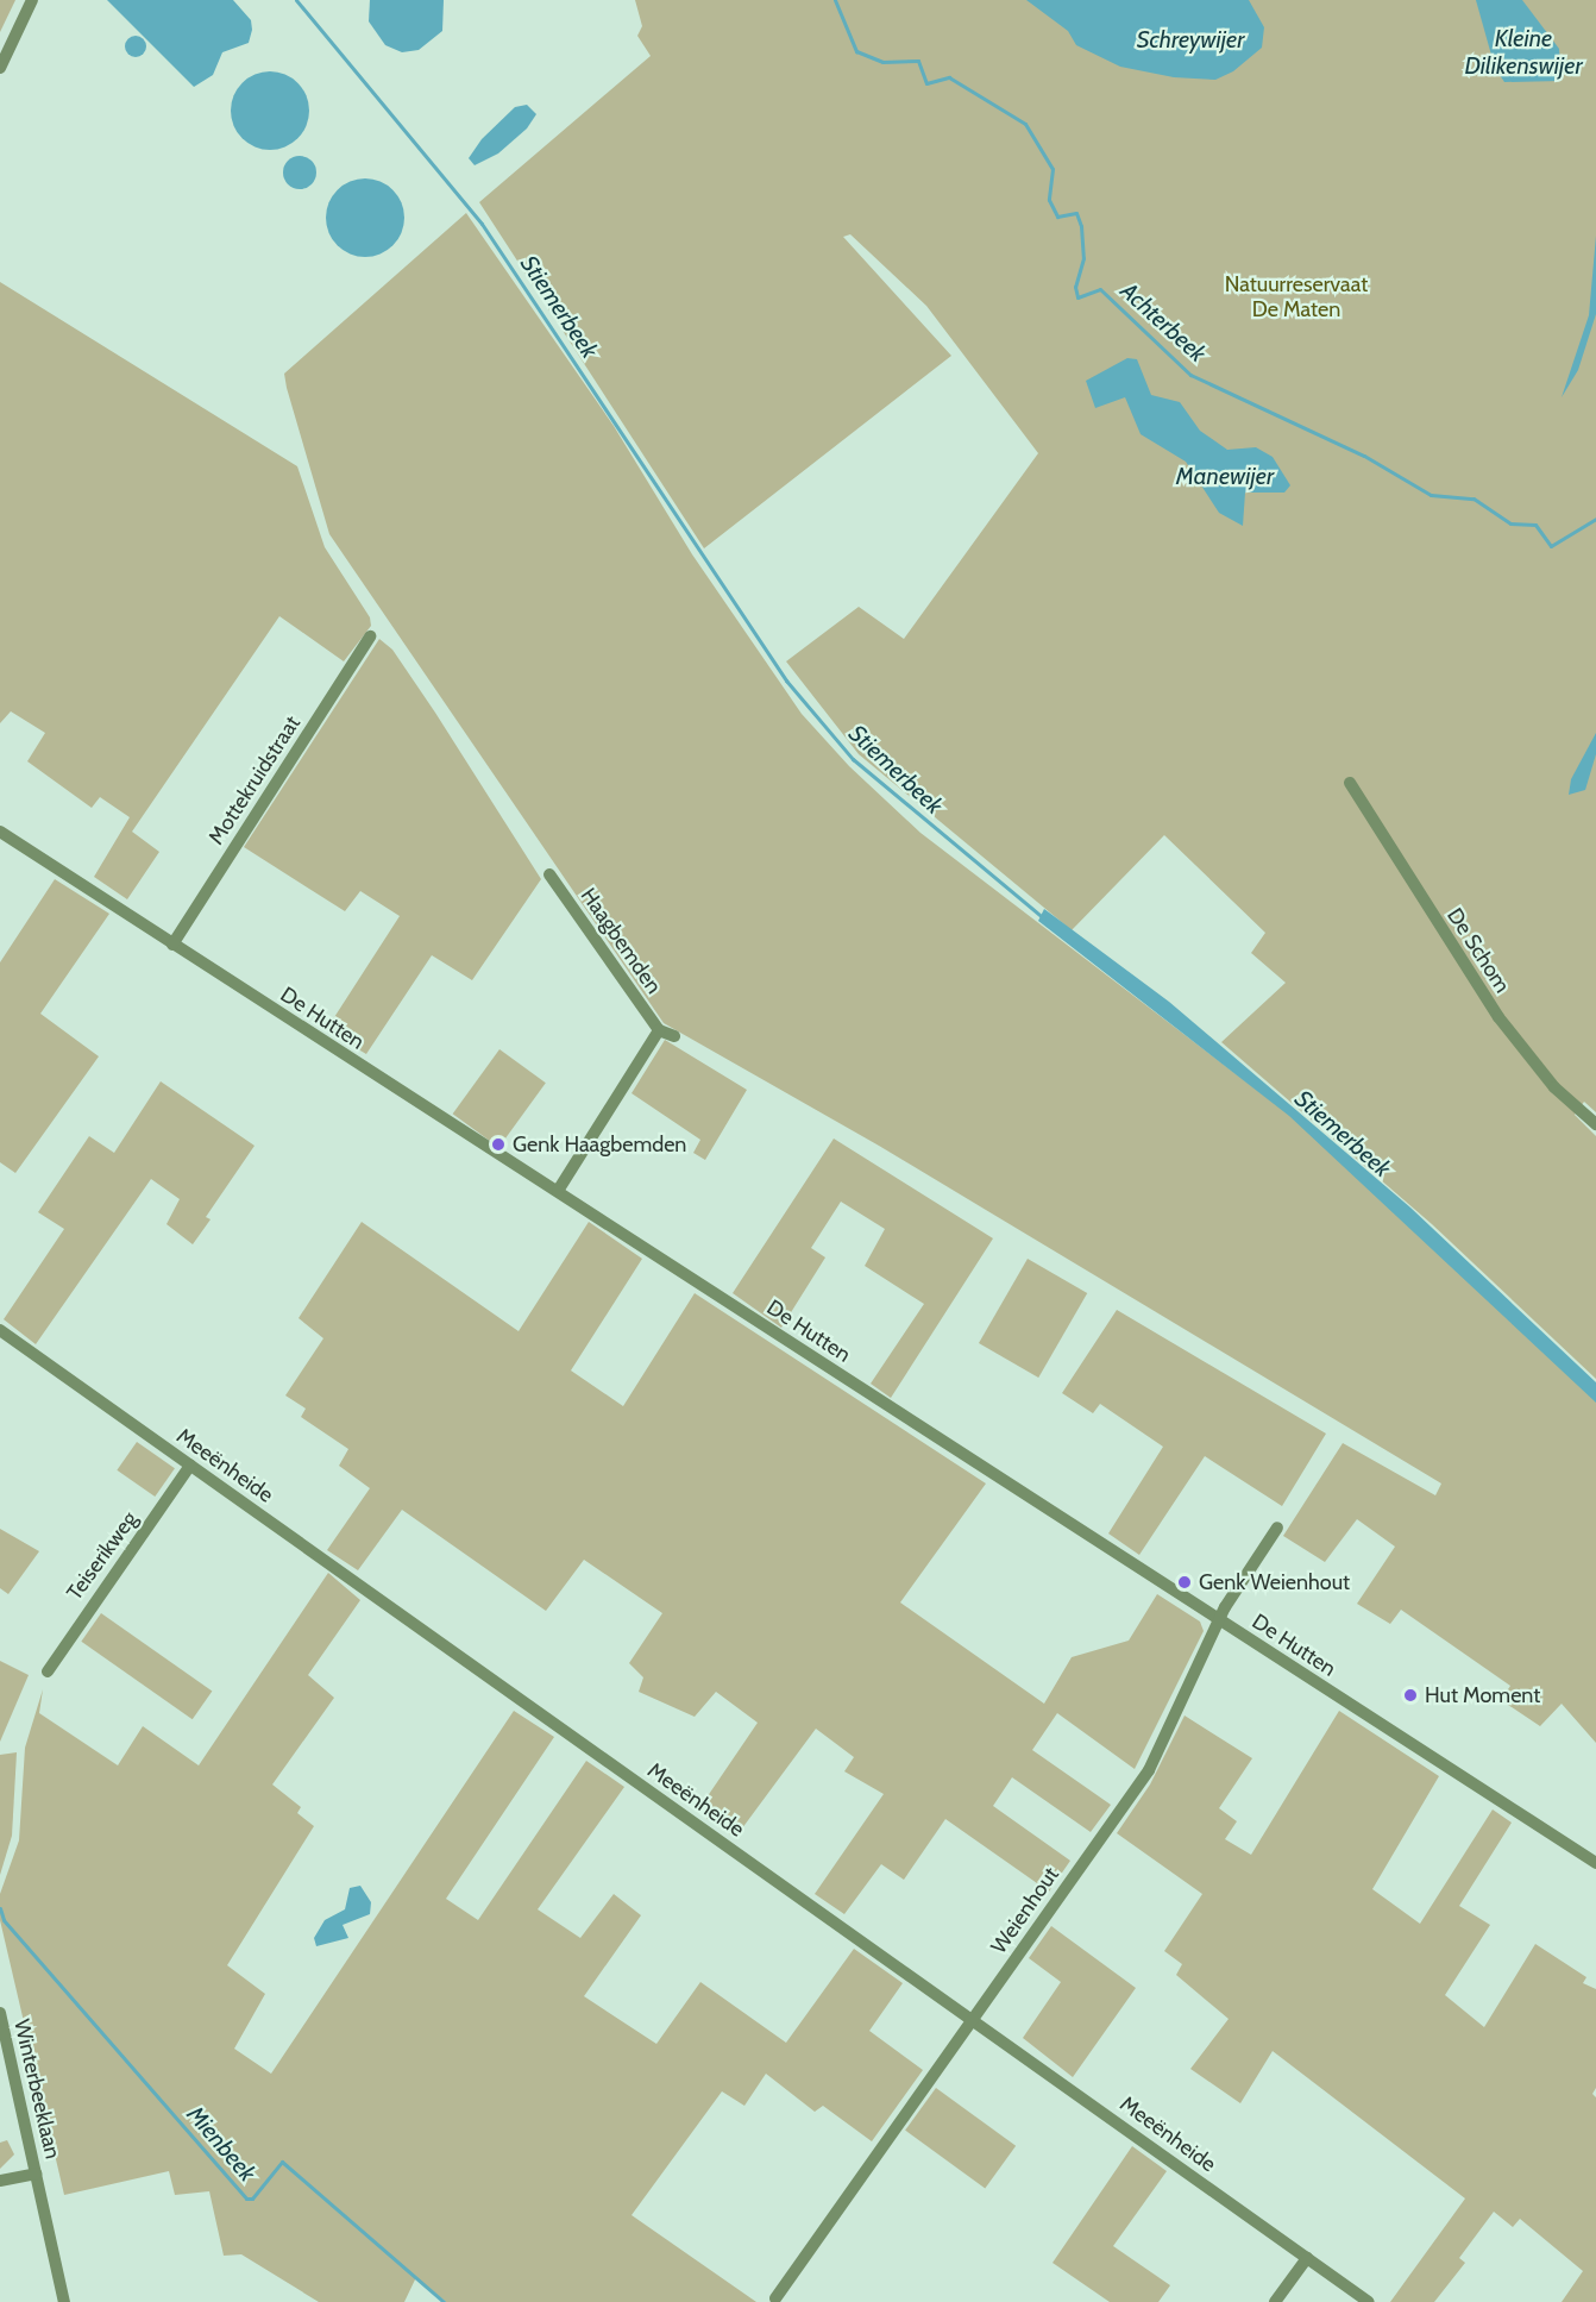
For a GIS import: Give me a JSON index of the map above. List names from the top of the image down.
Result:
{
  "streets": {
    "street": [
      "Mottekruidstraat",
      "Haagbemden",
      "De Schom",
      "De Hutten",
      "Meeënheide",
      "Teiserikweg",
      "Weienhout",
      "Winterbeeklaan"
    ]
  },
  "crossings": [
    ["Mottekruidstraat", "De Hutten"],
    ["De Hutten", "Weienhout"],
    ["Meeënheide", "Teiserikweg"],
    ["Meeënheide", "Weienhout"]
  ],
  "water": [
    "Kleine Dilikenswijer",
    "Schreywijer",
    "Stiemerbeek",
    "Achterbeek",
    "Manewijer",
    "Mienbeek"
  ],
  "parks": ["Natuurreservaat De Maten"],
  "places": ["Genk Haagbemden", "Genk Weienhout", "Hut Moment"]
}
